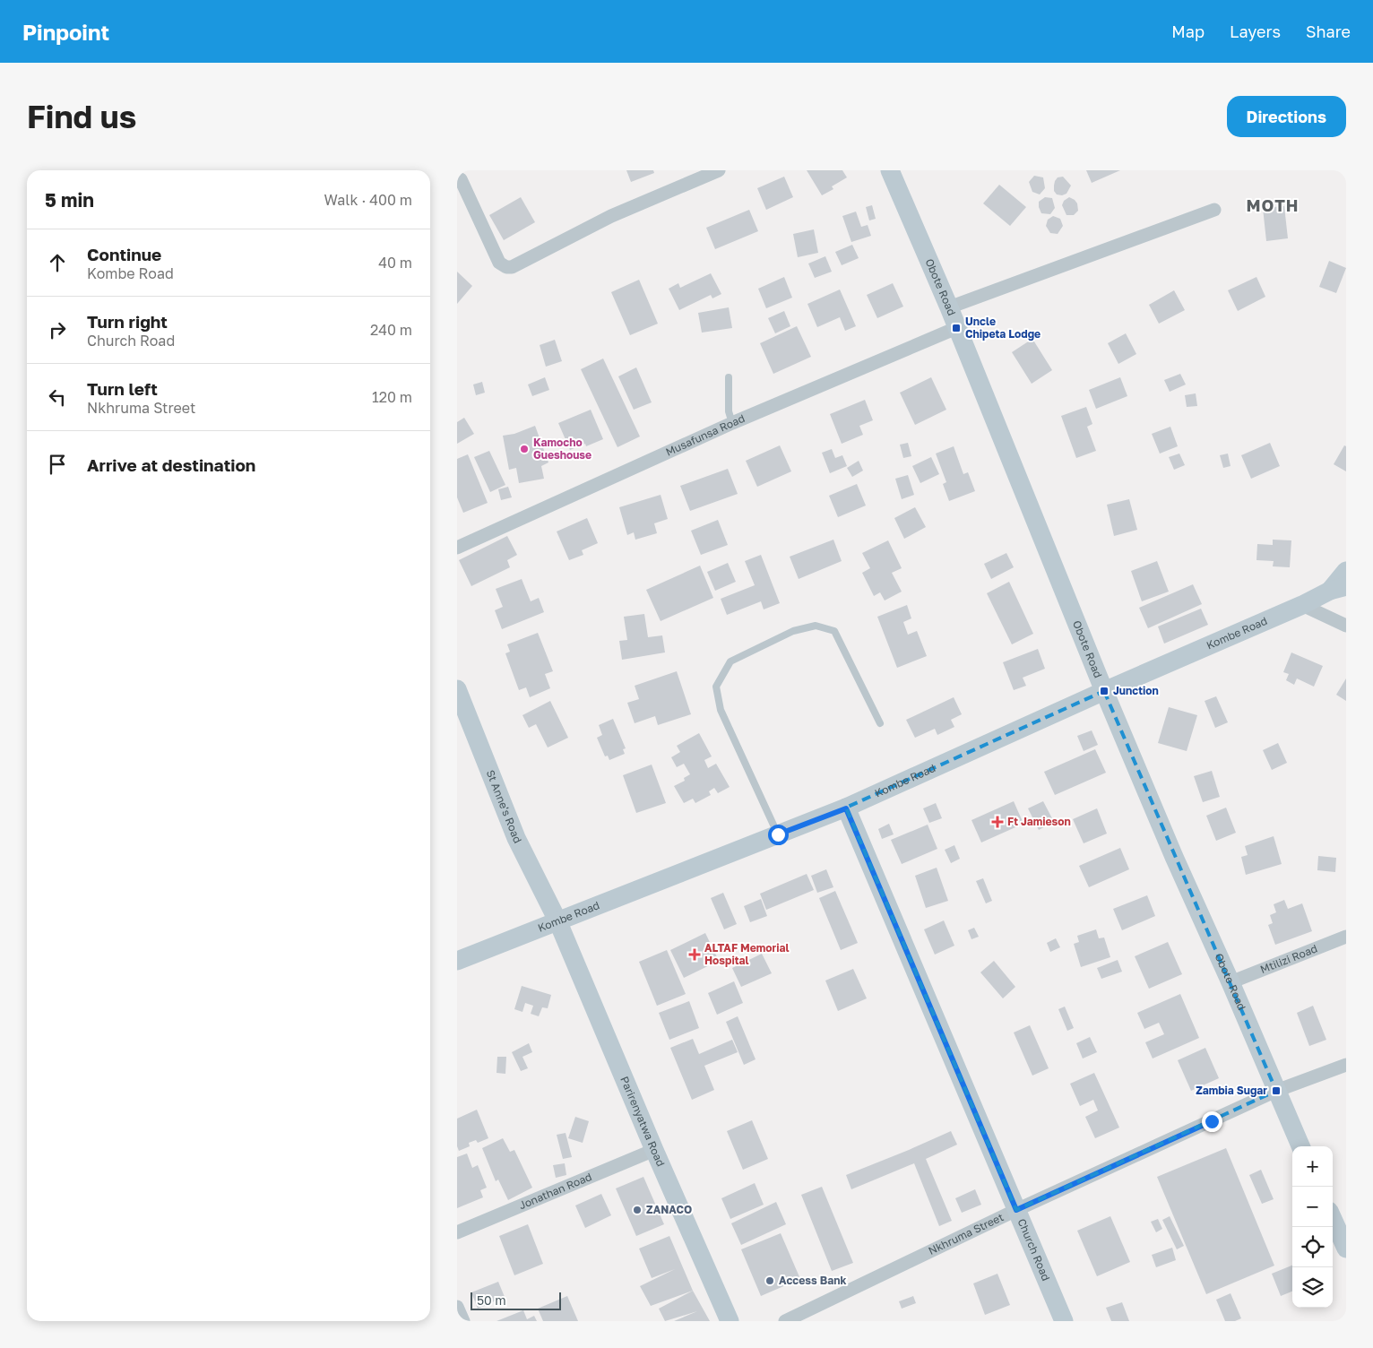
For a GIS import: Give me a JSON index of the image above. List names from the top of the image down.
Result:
{
  "streets": {
    "street": [
      "Obote Road",
      "Musafunsa Road",
      "Kombe Road",
      "St Anne's Road",
      "Mtilizi Road",
      "Parirenyatwa Road",
      "Jonathan Road",
      "Nkhruma Street",
      "Church Road"
    ]
  },
  "crossings": [
    ["Obote Road", "Musafunsa Road"],
    ["Obote Road", "Kombe Road"],
    ["Obote Road", "Mtilizi Road"],
    ["Obote Road", "Nkhruma Street"],
    ["Kombe Road", "St Anne's Road"],
    ["Kombe Road", "Parirenyatwa Road"],
    ["Kombe Road", "Church Road"],
    ["St Anne's Road", "Parirenyatwa Road"],
    ["Parirenyatwa Road", "Jonathan Road"],
    ["Nkhruma Street", "Church Road"]
  ],
  "districts": ["MOTH"],
  "places": {
    "transit": ["Uncle Chipeta Lodge", "Junction", "Zambia Sugar"],
    "other": ["Kamocho Gueshouse", "ZANACO", "Access Bank"],
    "health": ["Ft Jamieson", "ALTAF Memorial Hospital"]
  },
  "scale_bar": "50 m",
  "page": {
    "header": "Pinpoint",
    "nav": ["Map", "Layers", "Share"],
    "buttons": "Directions",
    "title": "Find us",
    "heading": ["5 min", "Walk · 400 m"],
    "list": [
      ["Continue", "Kombe Road", "40 m"],
      ["Turn right", "Church Road", "240 m"],
      ["Turn left", "Nkhruma Street", "120 m"],
      "Arrive at destination"
    ],
    "map_buttons": ["+", "−"],
    "scale": "50 m"
  }
}
